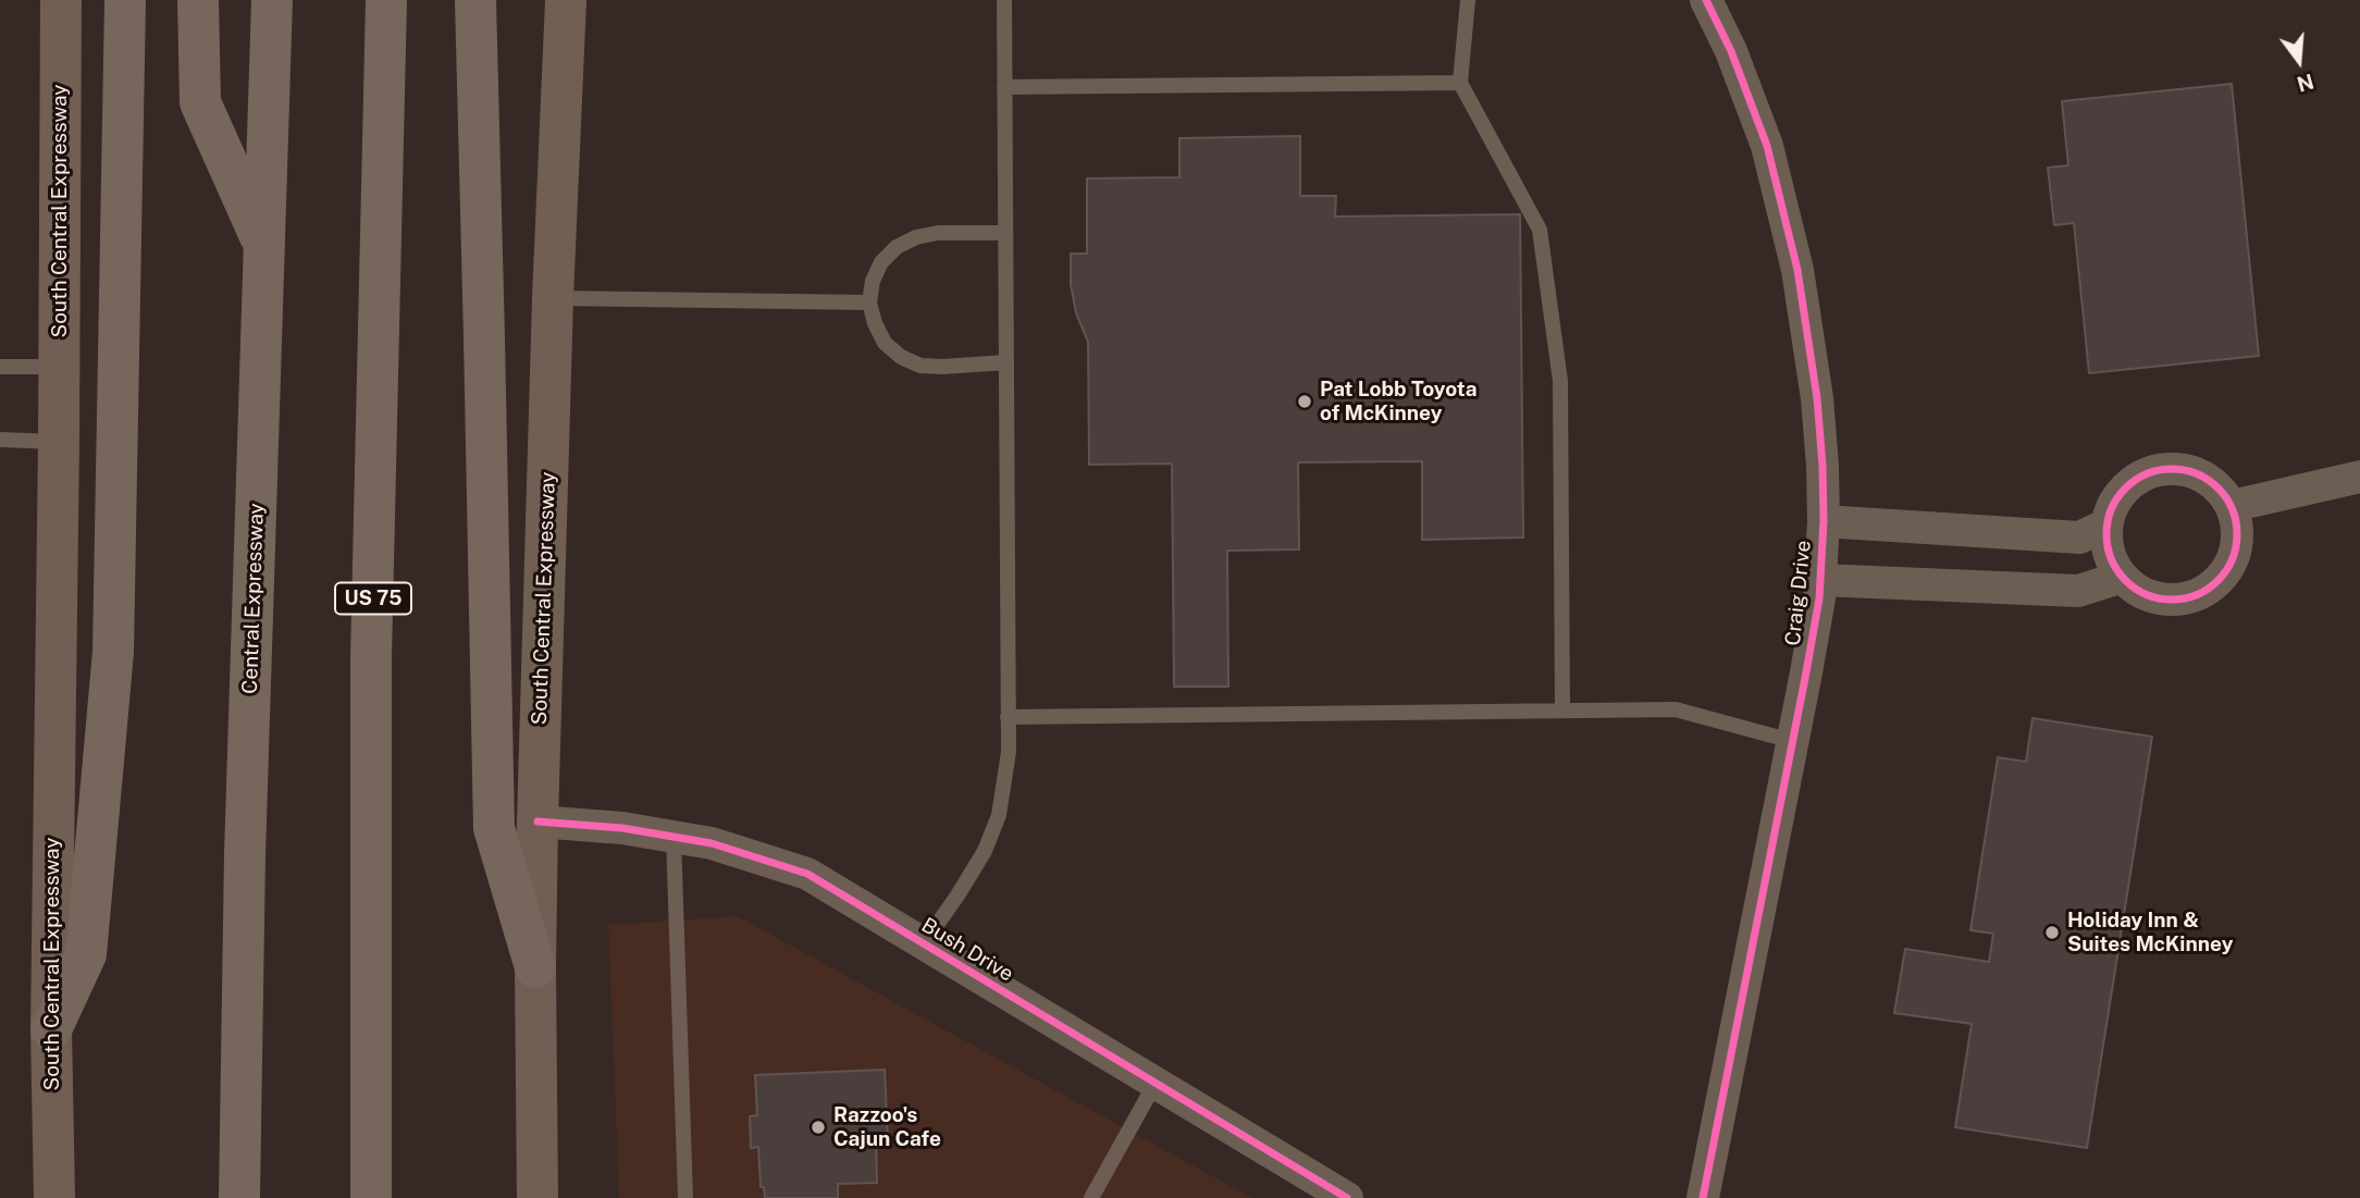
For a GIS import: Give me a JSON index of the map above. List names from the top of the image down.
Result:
{
  "streets": {
    "highway": ["Central Expressway", "US 75"],
    "main road": ["South Central Expressway"],
    "street": ["Craig Drive", "Bush Drive"]
  },
  "crossings": [
    ["South Central Expressway", "Bush Drive"]
  ],
  "places": ["Pat Lobb Toyota of McKinney", "Holiday Inn & Suites McKinney", "Razzoo's Cajun Cafe"],
  "north": "bottom"
}
